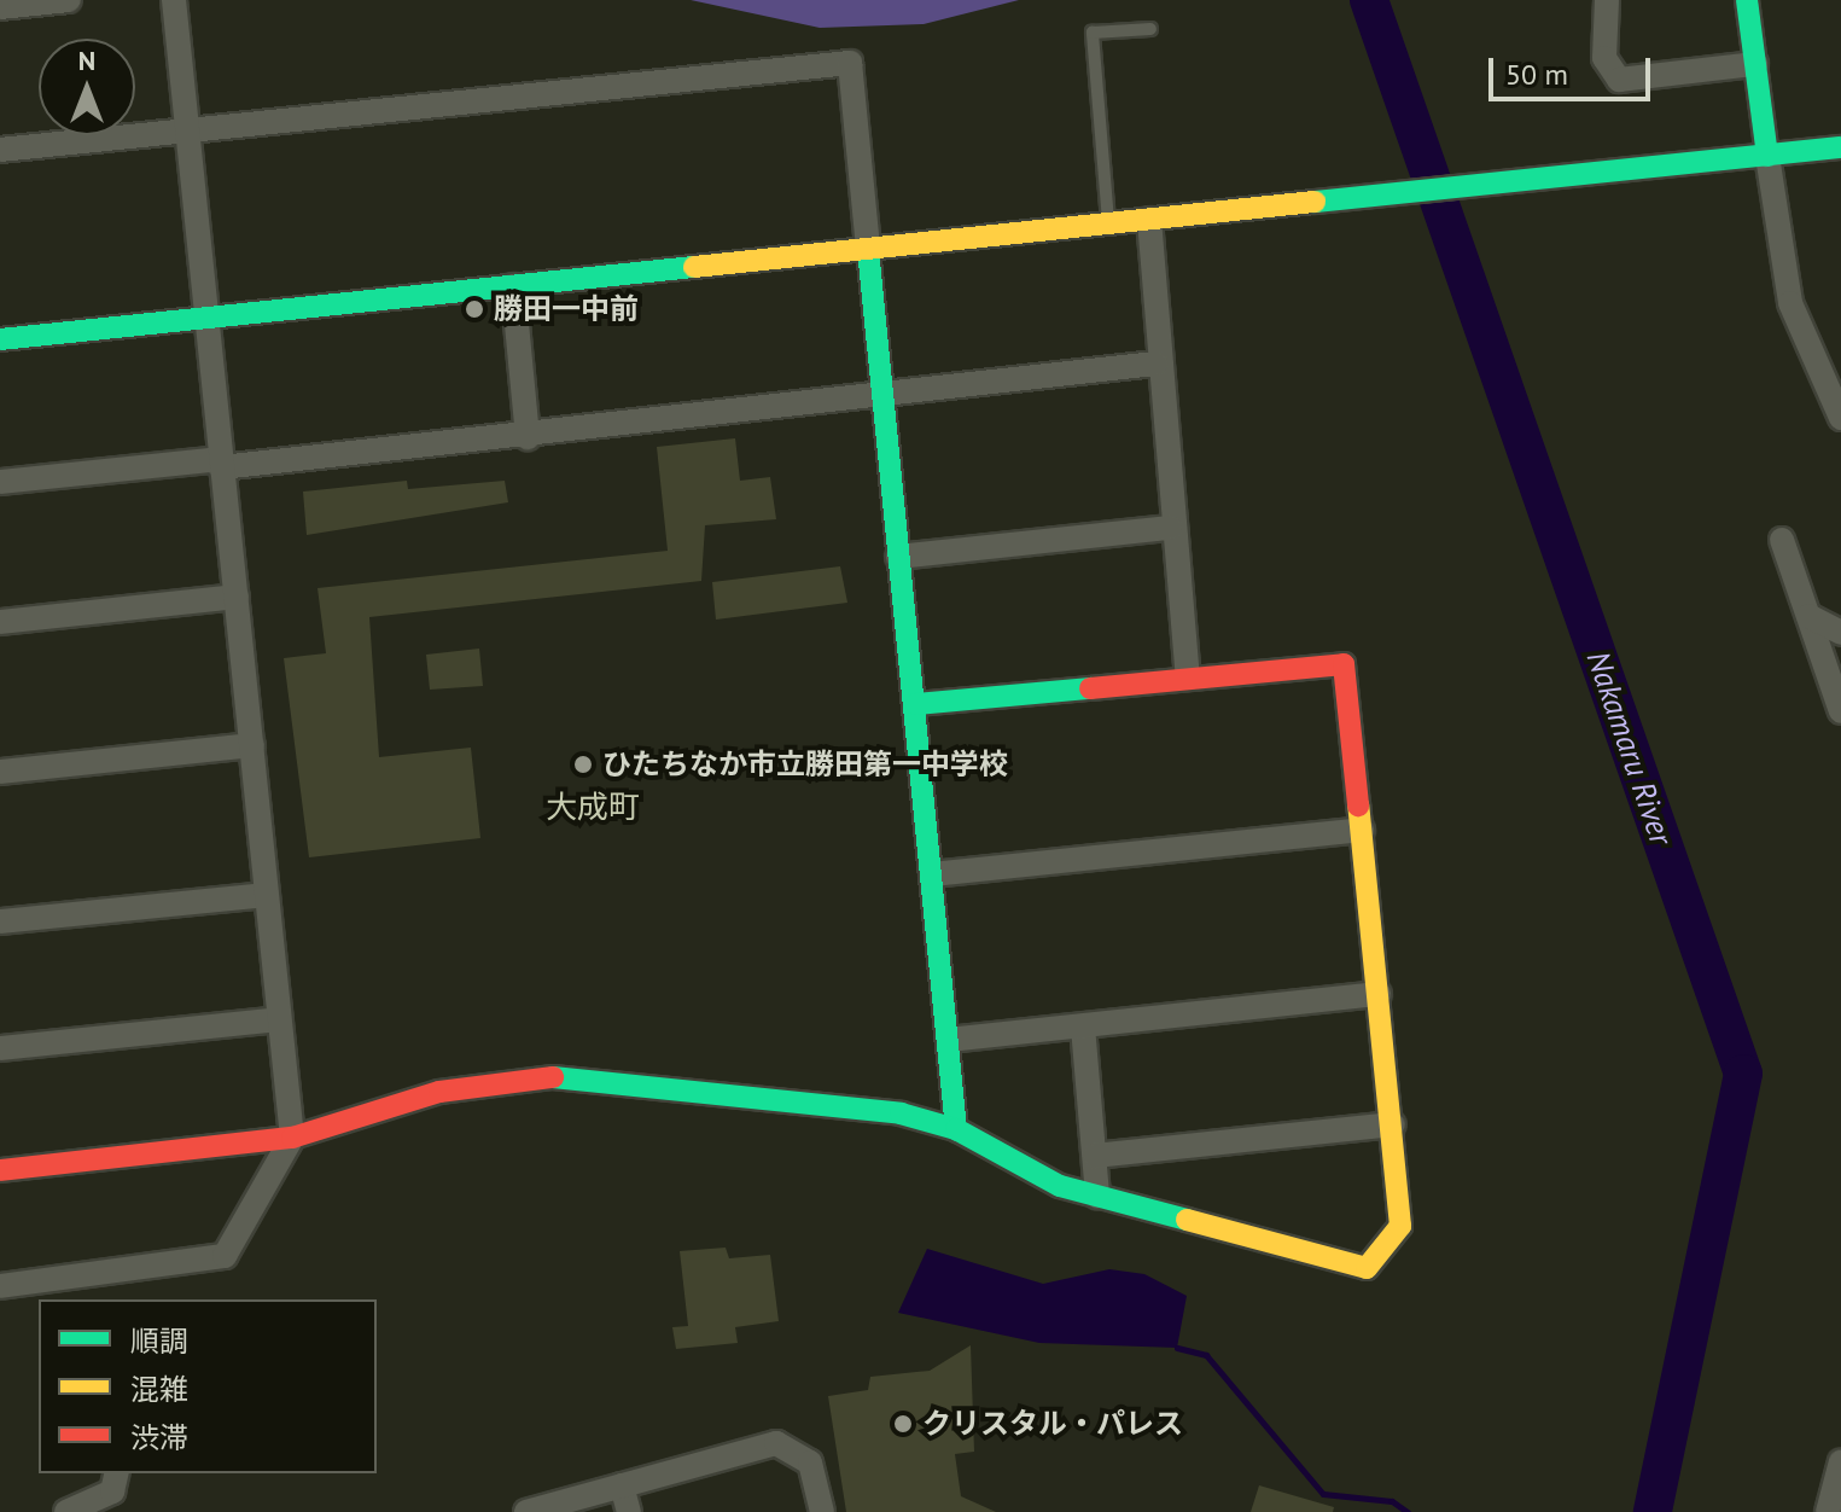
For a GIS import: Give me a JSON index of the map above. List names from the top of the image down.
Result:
{
  "districts": ["大成町"],
  "water": ["Nakamaru River"],
  "places": ["勝田一中前", "ひたちなか市立勝田第一中学校", "クリスタル・パレス"],
  "legend": ["順調", "混雑", "渋滞"],
  "scale_bar": "50 m",
  "north": "top"
}
